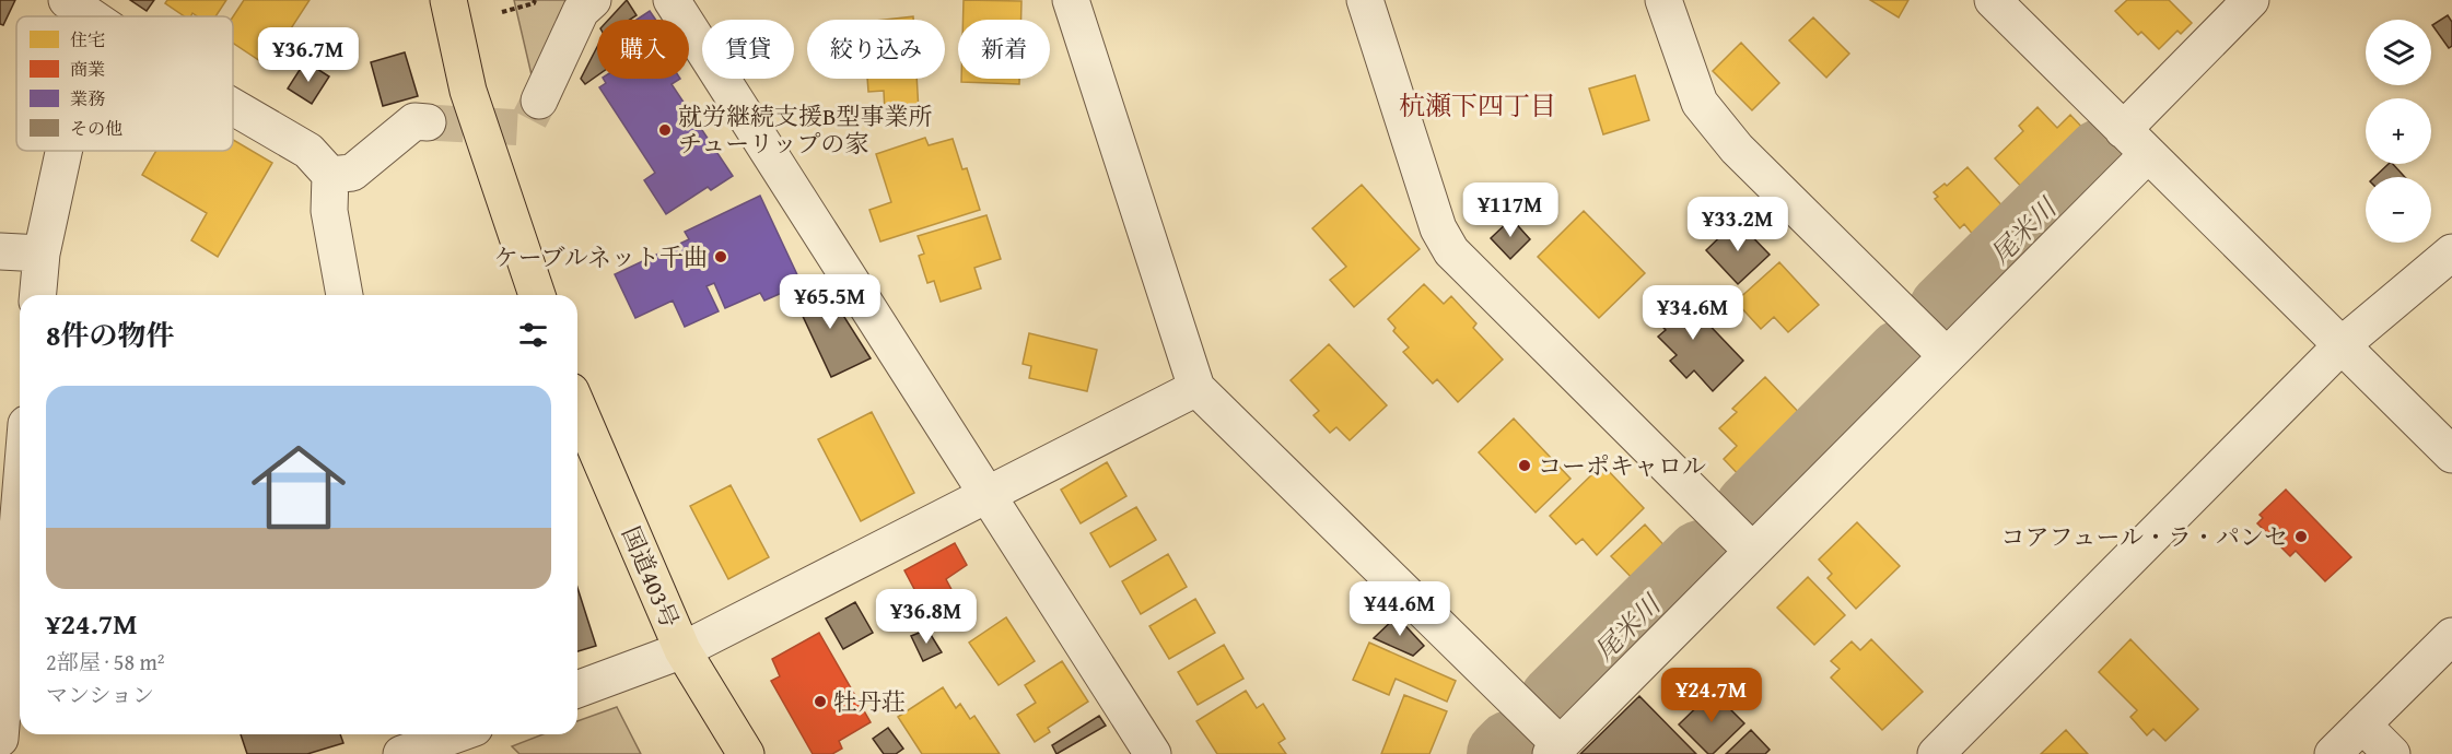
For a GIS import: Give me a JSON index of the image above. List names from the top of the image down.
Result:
{
  "streets": {
    "highway": ["国道403号"]
  },
  "districts": ["杭瀬下四丁目"],
  "water": ["尾米川"],
  "places": [
    "就労継続支援B型事業所 チューリップの家",
    "ケーブルネット千曲",
    "コーポキャロル",
    "コアフュール・ラ・パンセ",
    "牡丹荘"
  ],
  "legend": [
    "住宅",
    "商業",
    "業務",
    "その他"
  ],
  "page": {
    "map_buttons": ["+", "−"],
    "chip": [
      "購入",
      "賃貸",
      "絞り込み",
      "新着"
    ],
    "price": [
      "¥36.7M",
      "¥117M",
      "¥33.2M",
      "¥65.5M",
      "¥34.6M",
      "¥44.6M",
      "¥36.8M",
      "¥24.7M"
    ],
    "heading": "8件の物件",
    "list": [
      {
        "name": "¥24.7M",
        "note": "2部屋 · 58 m² · マンション"
      }
    ]
  }
}
